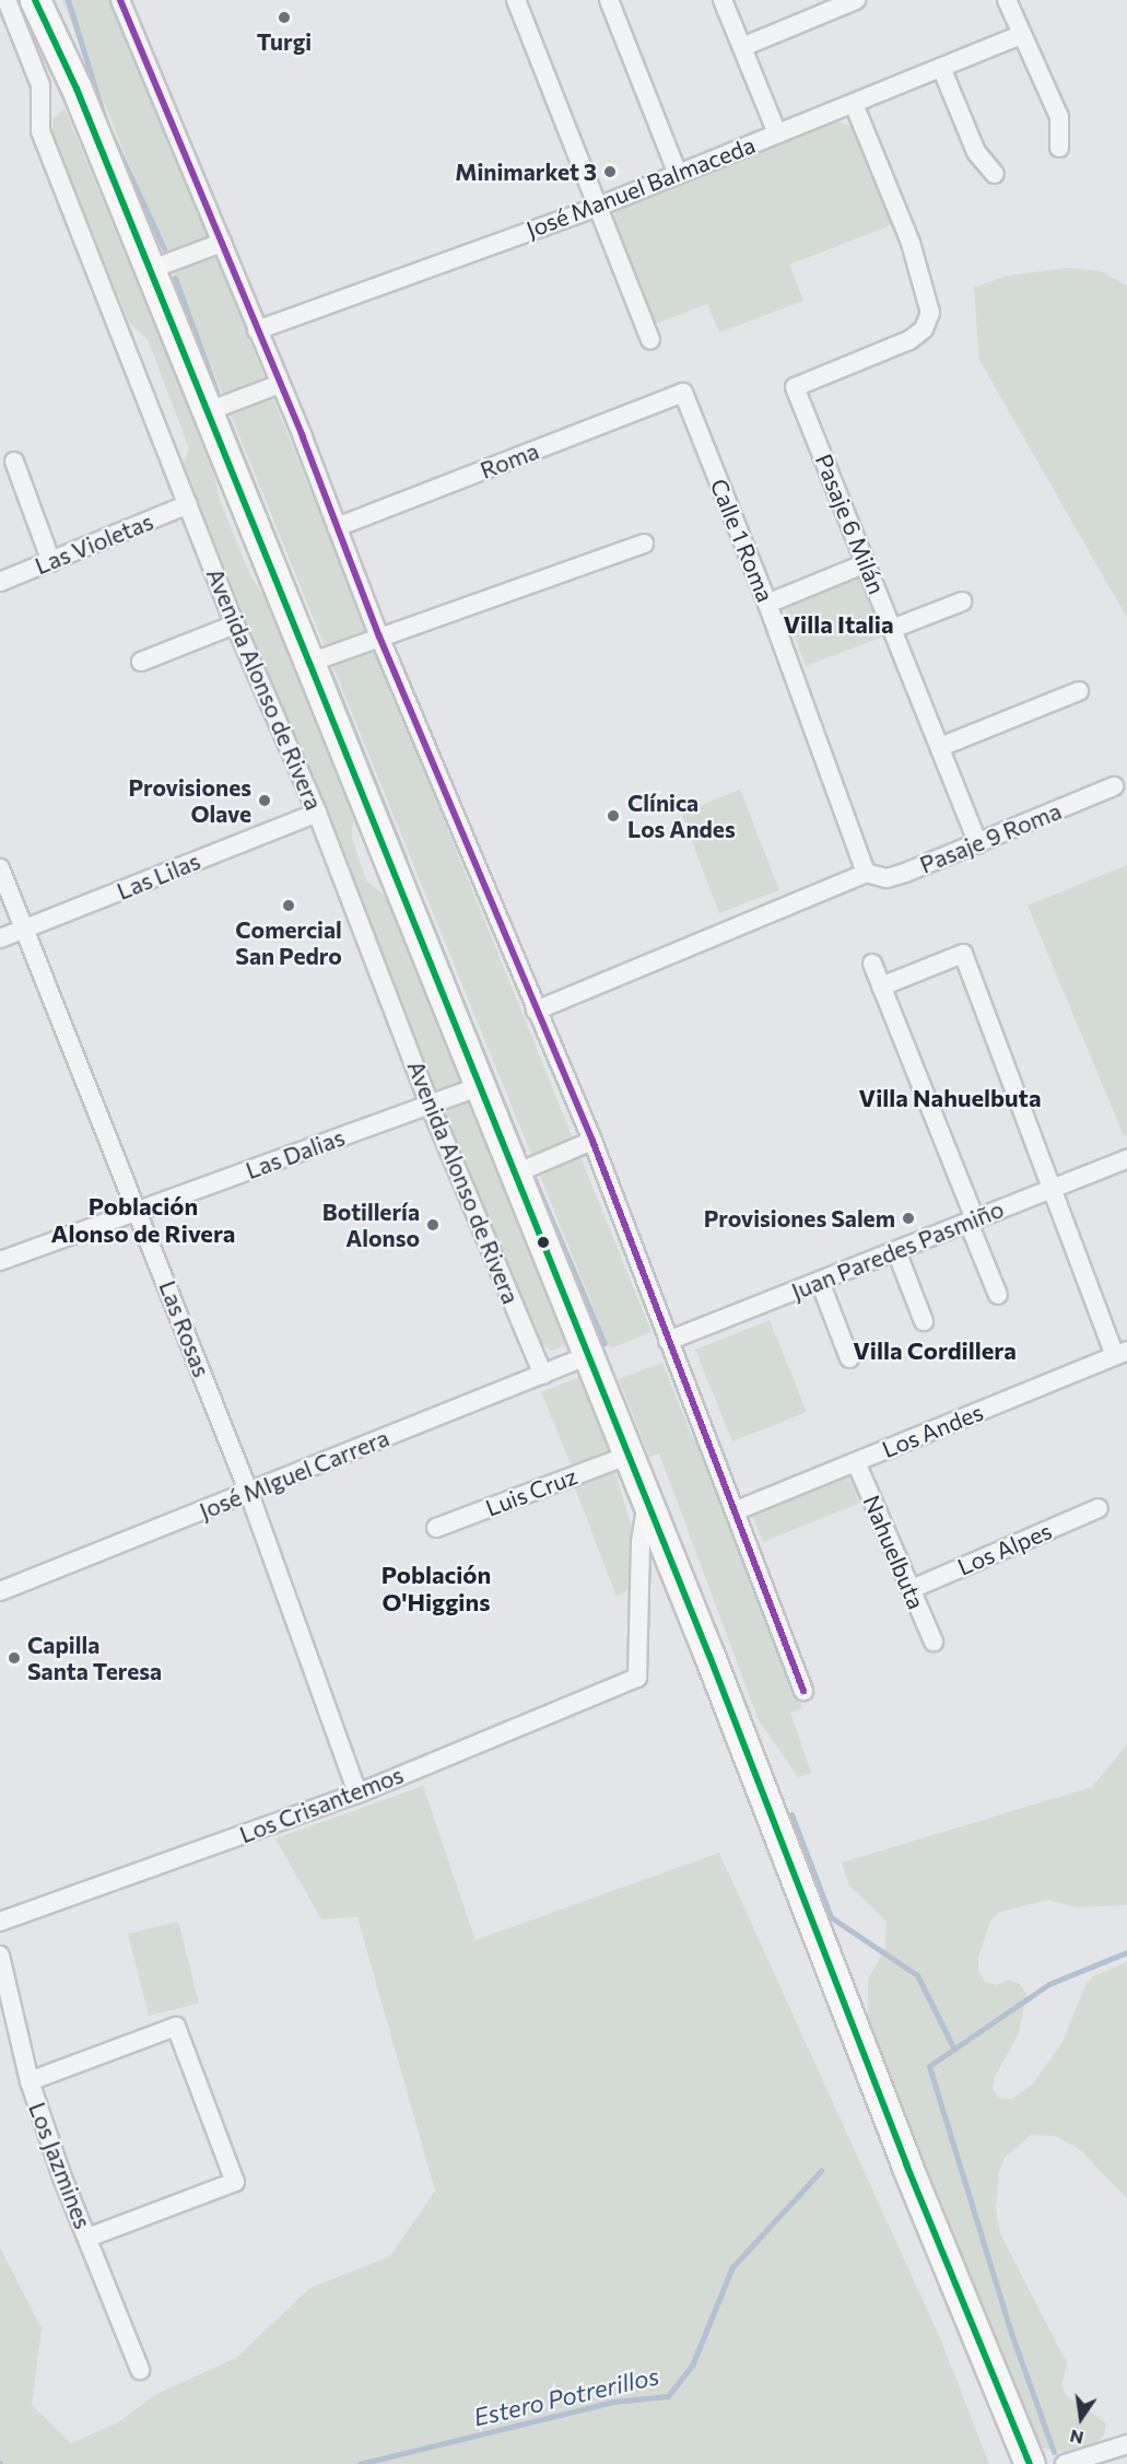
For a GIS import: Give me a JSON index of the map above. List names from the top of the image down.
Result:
{
  "streets": {
    "street": [
      "José Manuel Balmaceda",
      "Roma",
      "Pasaje 6 Milán",
      "Calle 1 Roma",
      "Las Violetas",
      "Avenida Alonso de Rivera",
      "Pasaje 9 Roma",
      "Las Lilas",
      "Las Dalias",
      "Juan Paredes Pasmiño",
      "Las Rosas",
      "Los Andes",
      "José MIguel Carrera",
      "Luis Cruz",
      "Los Alpes",
      "Nahuelbuta",
      "Los Crisantemos",
      "Los Jazmines"
    ]
  },
  "crossings": [
    ["José Manuel Balmaceda", "Pasaje 6 Milán"],
    ["Roma", "Calle 1 Roma"],
    ["Pasaje 6 Milán", "Pasaje 9 Roma"],
    ["Calle 1 Roma", "Pasaje 9 Roma"],
    ["Las Violetas", "Avenida Alonso de Rivera"],
    ["Avenida Alonso de Rivera", "Las Lilas"],
    ["Avenida Alonso de Rivera", "Las Dalias"],
    ["Avenida Alonso de Rivera", "José MIguel Carrera"],
    ["Las Lilas", "Las Rosas"],
    ["Las Dalias", "Las Rosas"],
    ["Las Rosas", "José MIguel Carrera"],
    ["Las Rosas", "Los Crisantemos"],
    ["Los Andes", "Nahuelbuta"],
    ["Los Alpes", "Nahuelbuta"]
  ],
  "districts": [
    "Villa Italia",
    "Villa Nahuelbuta",
    "Población Alonso de Rivera",
    "Villa Cordillera",
    "Población O'Higgins"
  ],
  "water": ["Estero Potrerillos"],
  "places": [
    "Turgi",
    "Minimarket 3",
    "Provisiones Olave",
    "Clínica Los Andes",
    "Comercial San Pedro",
    "Provisiones Salem",
    "Botillería Alonso",
    "Capilla Santa Teresa"
  ],
  "north": "bottom"
}
